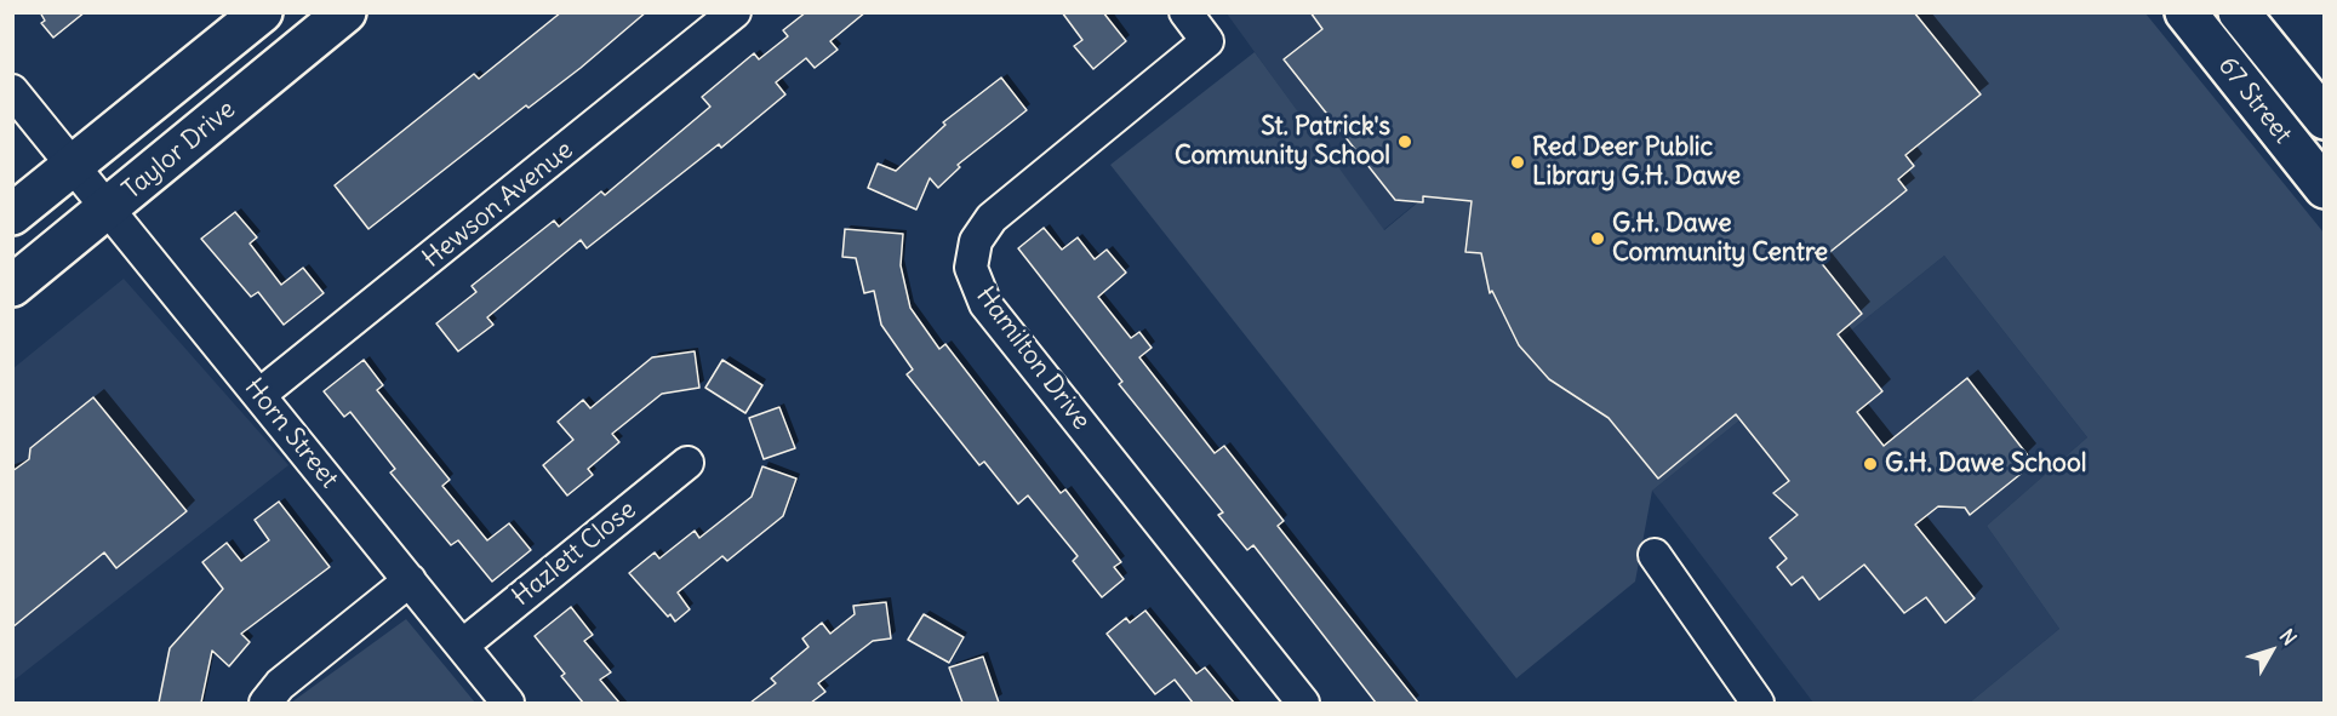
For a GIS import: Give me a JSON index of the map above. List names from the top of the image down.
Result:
{
  "streets": {
    "main road": ["67 Street", "Taylor Drive"],
    "street": [
      "Hewson Avenue",
      "Hamilton Drive",
      "Horn Street",
      "Hazlett Close"
    ]
  },
  "crossings": [
    ["Taylor Drive", "Horn Street"],
    ["Hewson Avenue", "Horn Street"],
    ["Horn Street", "Hazlett Close"]
  ],
  "places": [
    "St. Patrick's Community School",
    "Red Deer Public Library G.H. Dawe",
    "G.H. Dawe Community Centre",
    "G.H. Dawe School"
  ],
  "north": "top right"
}
